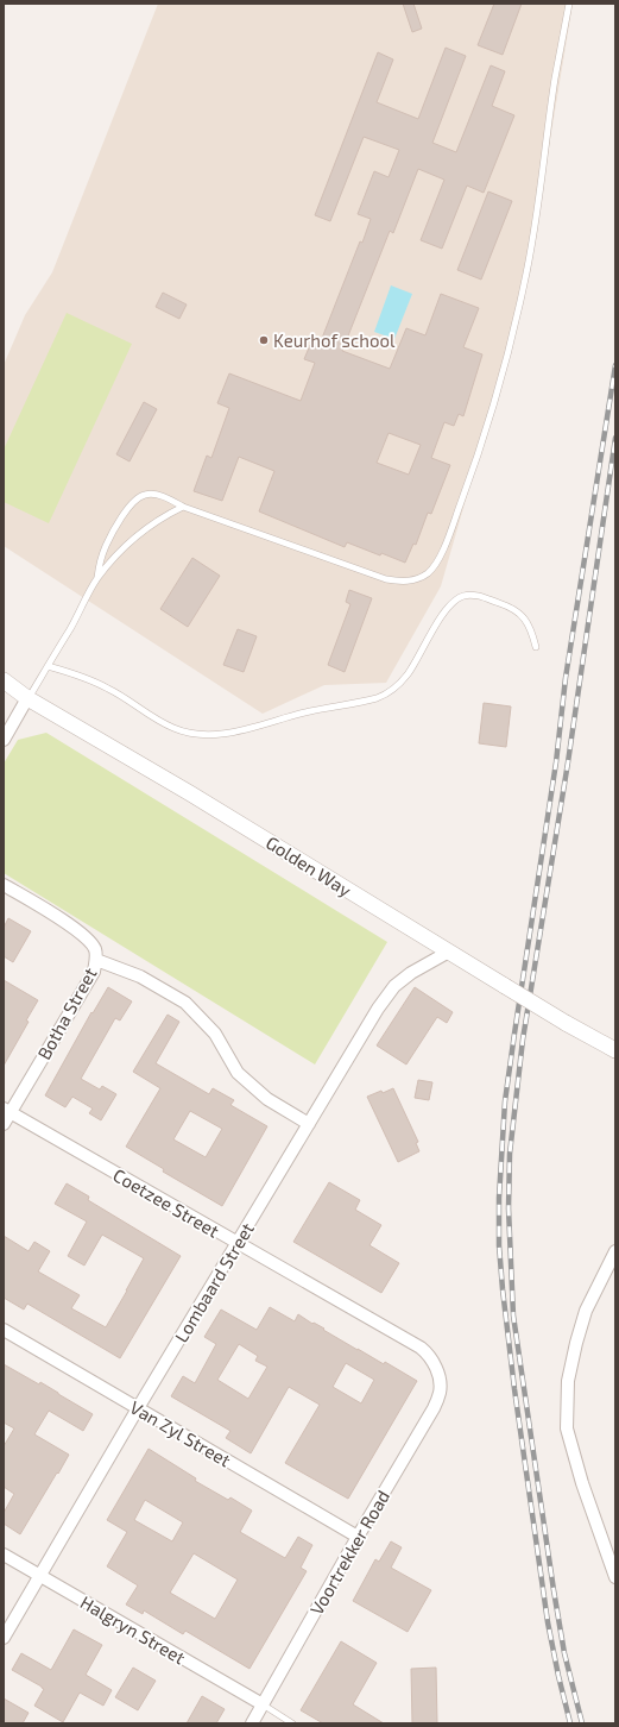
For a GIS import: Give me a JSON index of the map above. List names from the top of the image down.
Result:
{
  "streets": {
    "street": [
      "Golden Way",
      "Botha Street",
      "Coetzee Street",
      "Lombaard Street",
      "Van Zyl Street",
      "Voortrekker Road",
      "Halgryn Street"
    ]
  },
  "crossings": [
    ["Golden Way", "Lombaard Street"],
    ["Botha Street", "Coetzee Street"],
    ["Coetzee Street", "Lombaard Street"],
    ["Coetzee Street", "Voortrekker Road"],
    ["Lombaard Street", "Van Zyl Street"],
    ["Lombaard Street", "Halgryn Street"],
    ["Van Zyl Street", "Voortrekker Road"],
    ["Voortrekker Road", "Halgryn Street"]
  ],
  "places": ["Keurhof school"]
}
